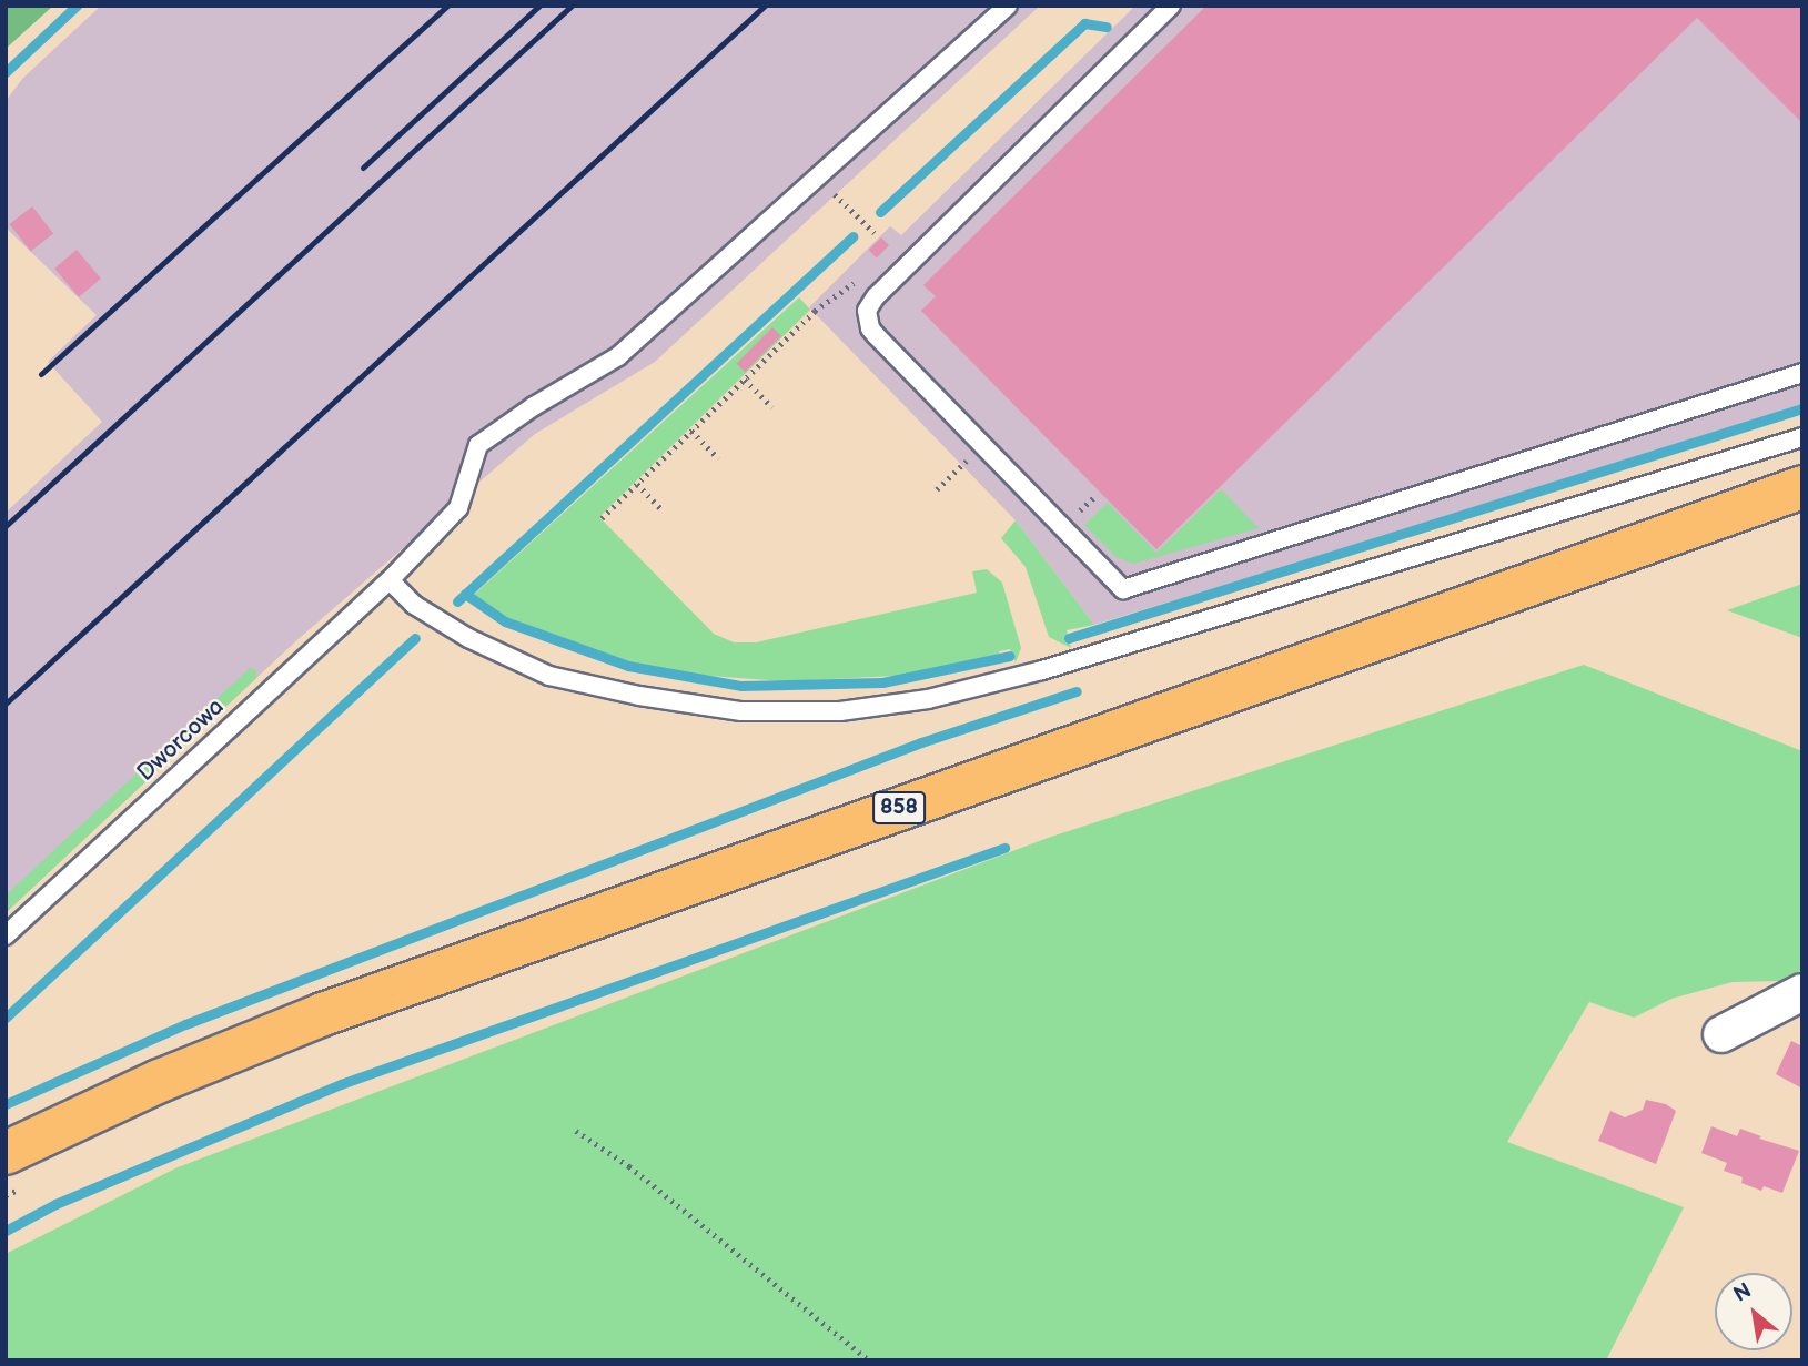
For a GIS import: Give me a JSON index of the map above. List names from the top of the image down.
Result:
{
  "streets": {
    "main road": ["858"],
    "lane": ["Dworcowa"]
  },
  "north": "top left"
}
